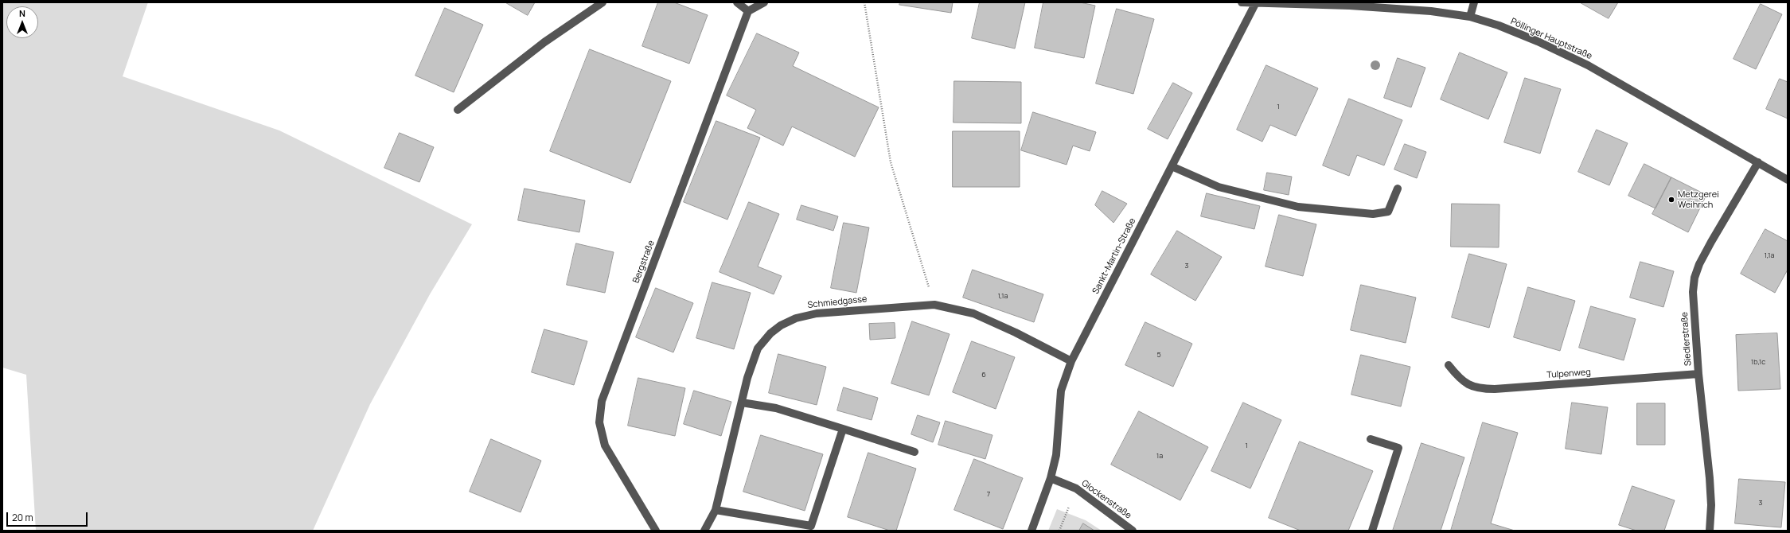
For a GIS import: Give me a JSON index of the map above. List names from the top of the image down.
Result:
{
  "streets": {
    "street": [
      "Pöllinger Hauptstraße",
      "Sankt-Martin-Straße",
      "Bergstraße",
      "Schmiedgasse",
      "Siedlerstraße",
      "Tulpenweg",
      "Glockenstraße"
    ]
  },
  "crossings": [
    ["Pöllinger Hauptstraße", "Sankt-Martin-Straße"],
    ["Pöllinger Hauptstraße", "Siedlerstraße"],
    ["Sankt-Martin-Straße", "Schmiedgasse"],
    ["Sankt-Martin-Straße", "Glockenstraße"],
    ["Siedlerstraße", "Tulpenweg"]
  ],
  "places": ["Metzgerei Weihrich"],
  "house_numbers": [
    "1",
    "1,1a",
    "3",
    "1,1a",
    "5",
    "1b,1c",
    "6",
    "1",
    "1a",
    "7",
    "3"
  ],
  "scale_bar": "20 m",
  "north": "top"
}
